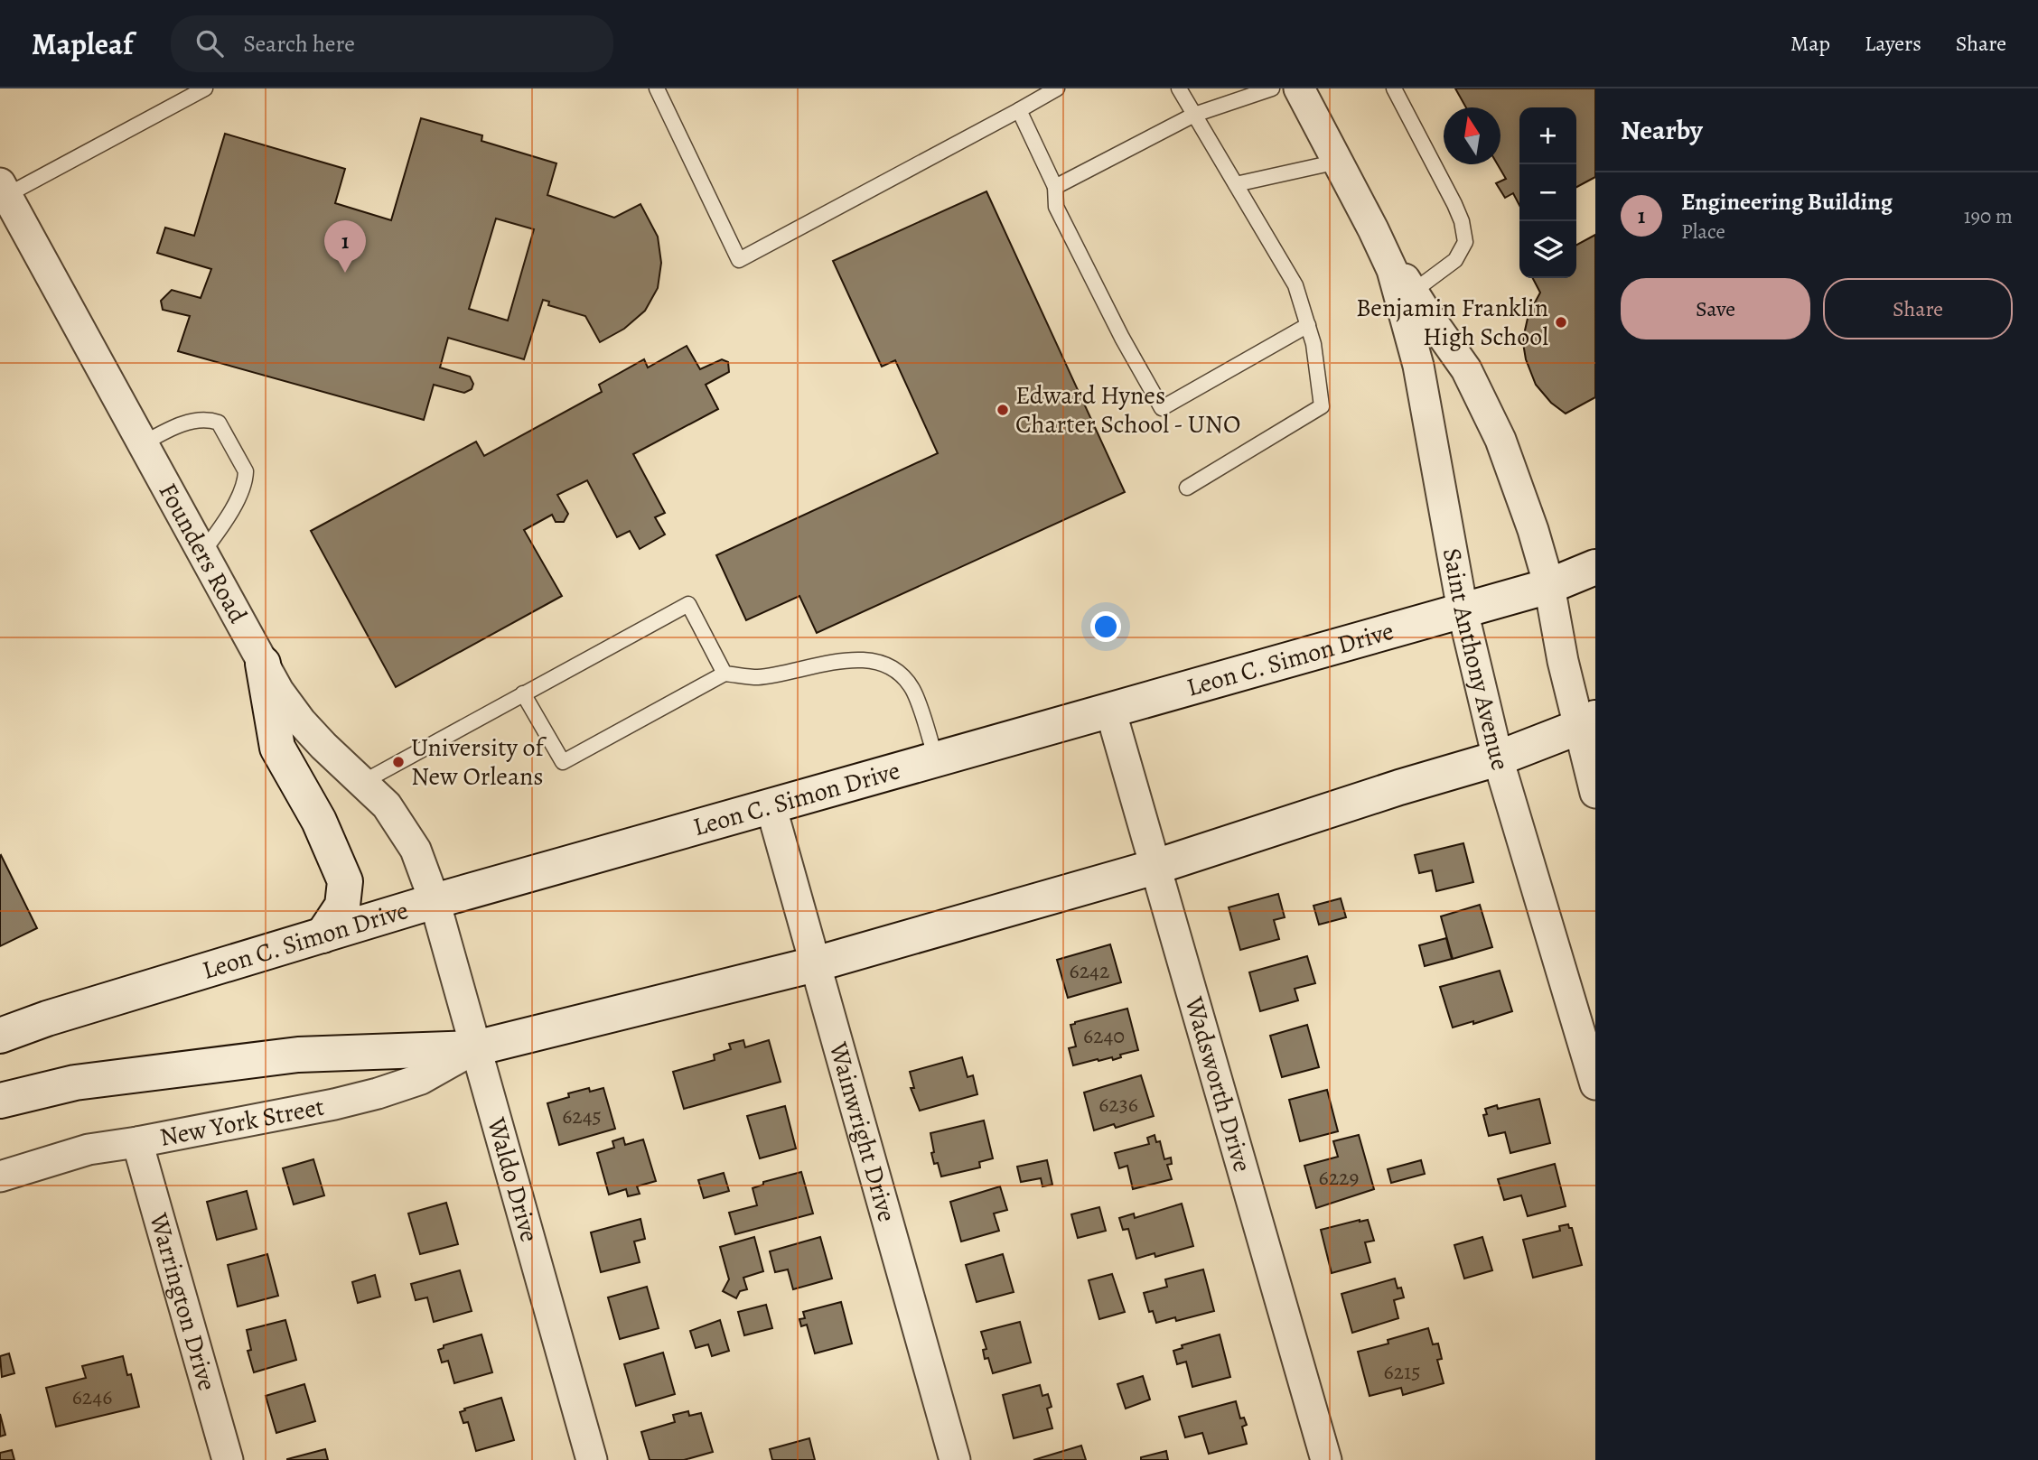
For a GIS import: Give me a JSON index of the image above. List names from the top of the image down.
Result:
{
  "streets": {
    "main road": ["Leon C. Simon Drive"],
    "street": [
      "Founders Road",
      "Saint Anthony Avenue",
      "Wadsworth Drive",
      "New York Street",
      "Wainwright Drive",
      "Waldo Drive",
      "Warrington Drive"
    ]
  },
  "crossings": [
    ["Founders Road", "Leon C. Simon Drive"],
    ["Founders Road", "Waldo Drive"],
    ["Saint Anthony Avenue", "Leon C. Simon Drive"],
    ["Leon C. Simon Drive", "Wadsworth Drive"],
    ["Leon C. Simon Drive", "Wainwright Drive"],
    ["Leon C. Simon Drive", "Waldo Drive"],
    ["New York Street", "Waldo Drive"],
    ["New York Street", "Warrington Drive"]
  ],
  "places": ["Benjamin Franklin High School", "Edward Hynes Charter School - UNO", "University of New Orleans"],
  "house_numbers": [
    "6242",
    "6240",
    "6236",
    "6245",
    "6229",
    "6215",
    "6246"
  ],
  "north": "top",
  "page": {
    "header": "Mapleaf",
    "search": "Search here",
    "nav": ["Map", "Layers", "Share"],
    "heading": "Nearby",
    "map_buttons": ["+", "−"],
    "list": [
      {
        "mark": "1",
        "name": "Engineering Building",
        "note": "Place",
        "value": "190 m"
      }
    ],
    "pins": "1",
    "buttons": ["Save", "Share"]
  }
}
